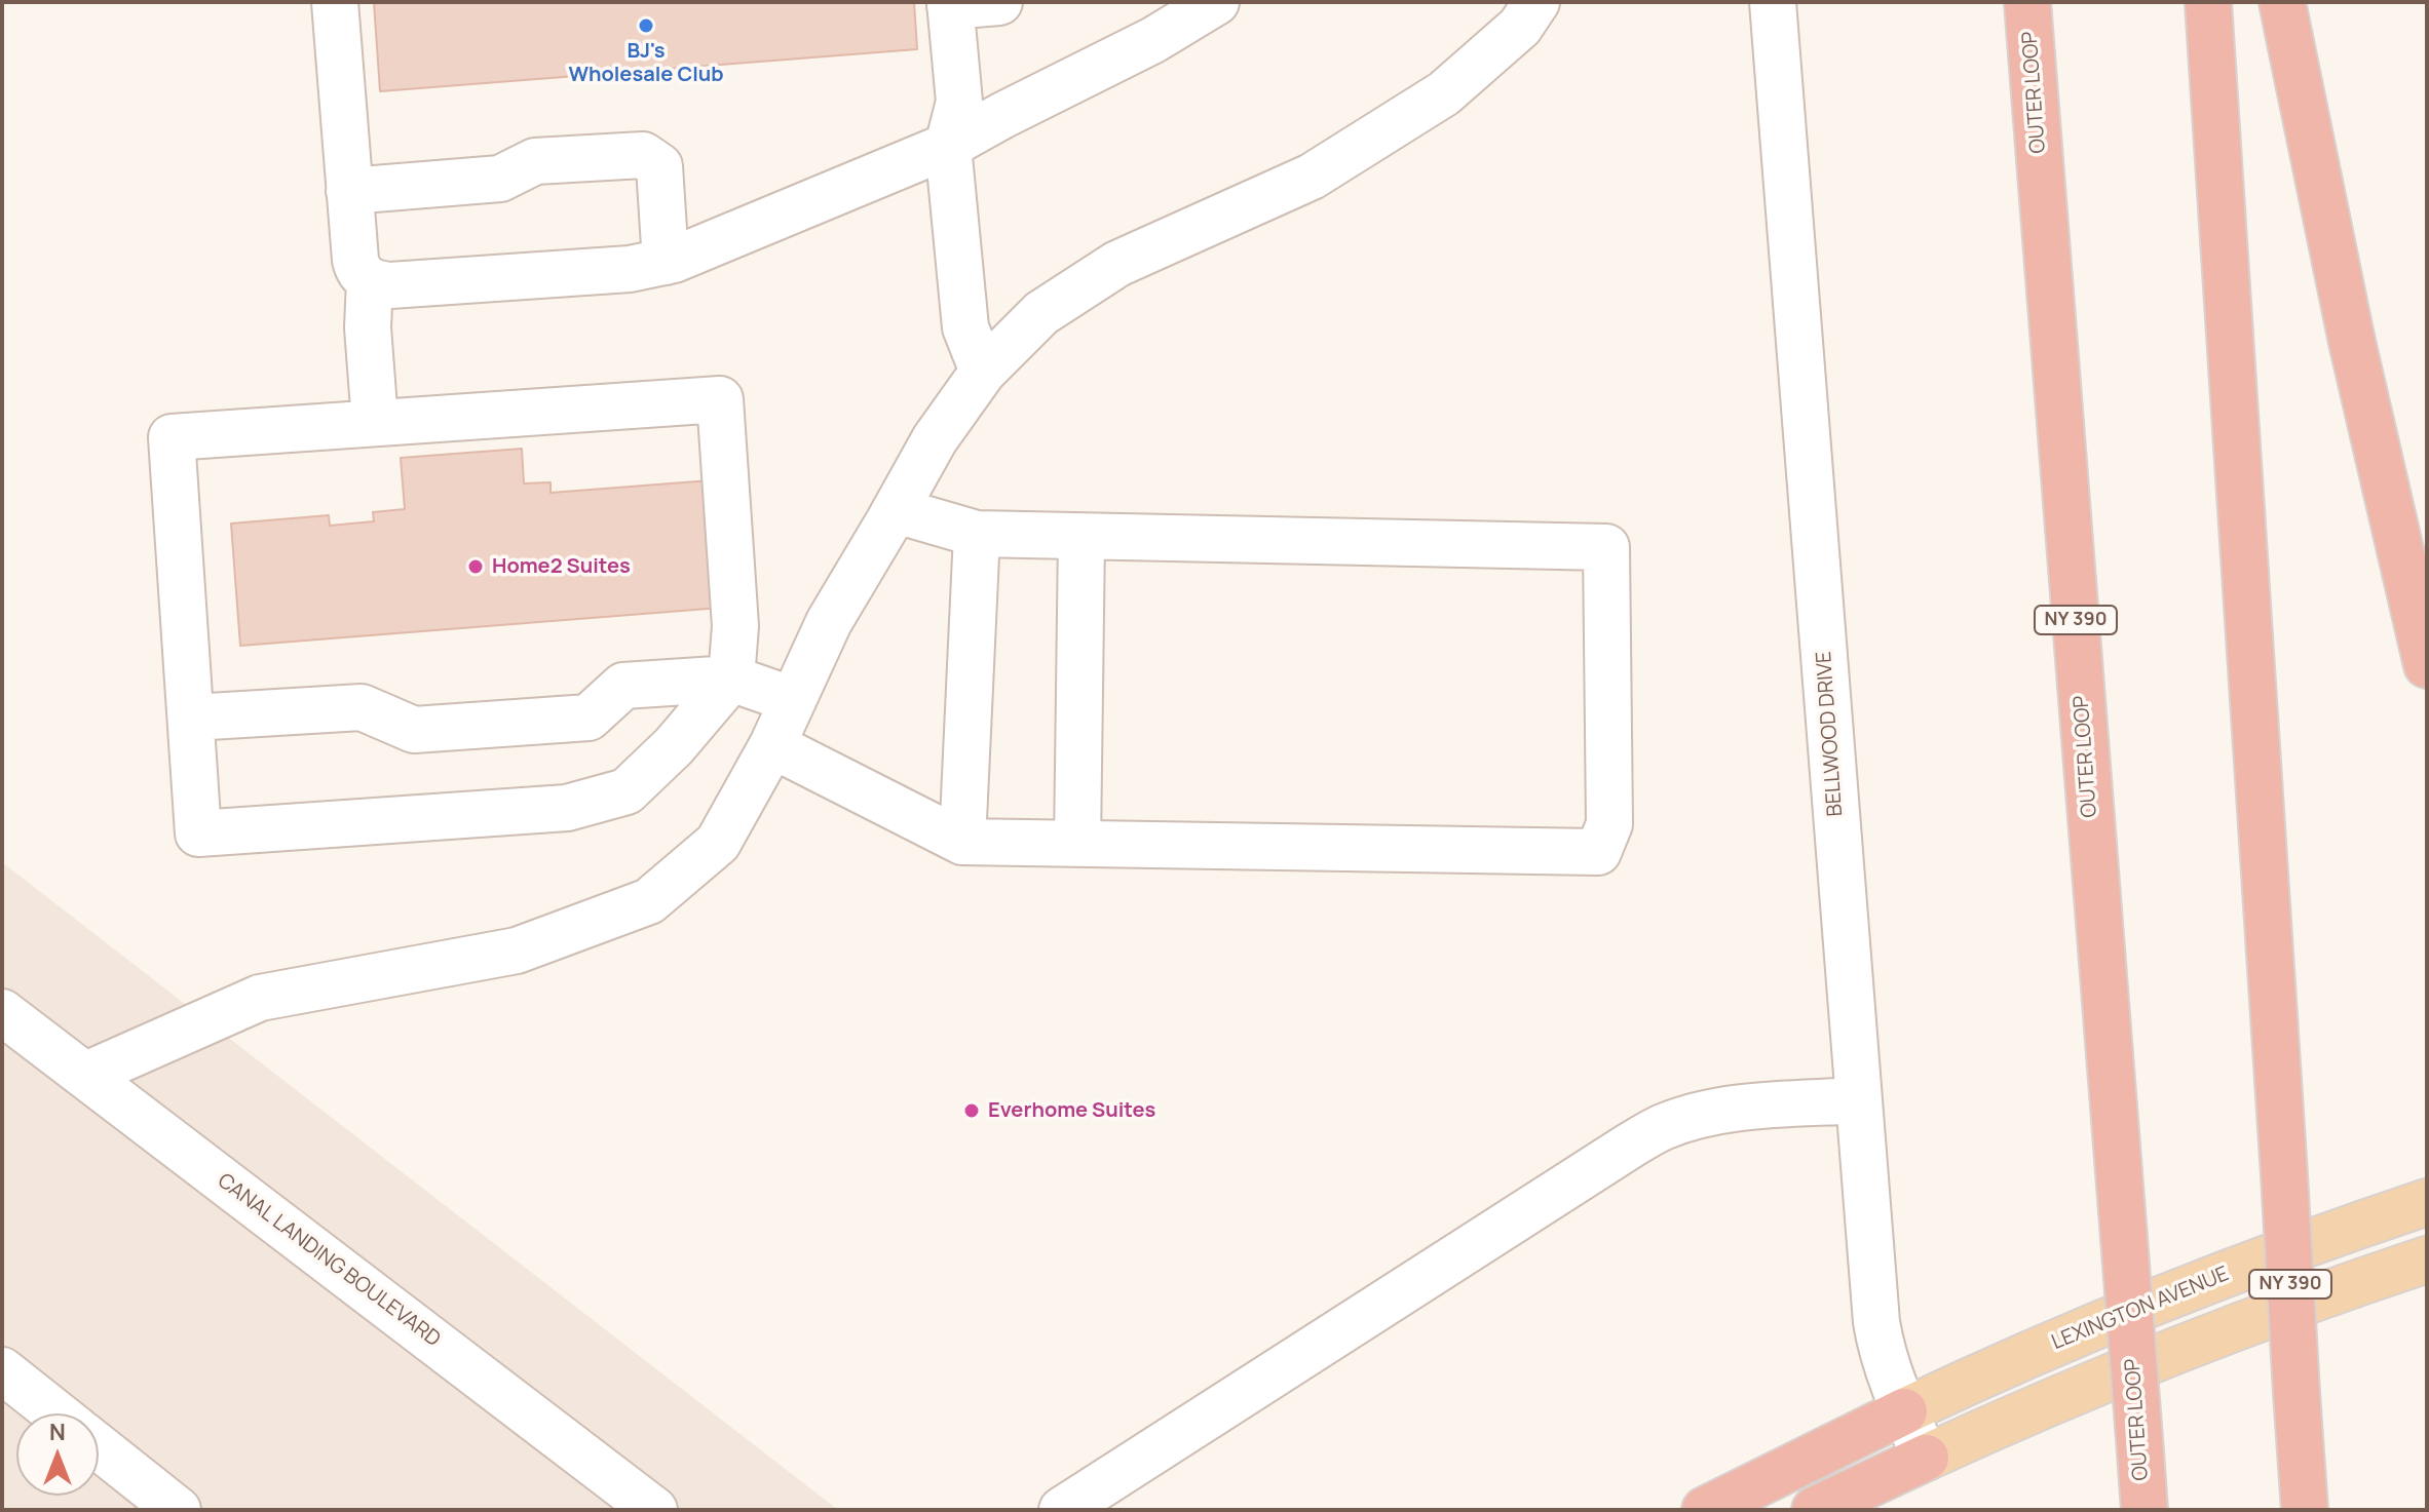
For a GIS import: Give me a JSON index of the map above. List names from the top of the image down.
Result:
{
  "streets": {
    "highway": ["OUTER LOOP", "NY 390"],
    "main road": ["LEXINGTON AVENUE"],
    "street": ["BELLWOOD DRIVE", "CANAL LANDING BOULEVARD"]
  },
  "crossings": [
    ["BELLWOOD DRIVE", "LEXINGTON AVENUE"]
  ],
  "places": ["BJ's Wholesale Club", "Home2 Suites", "Everhome Suites"],
  "north": "top"
}
